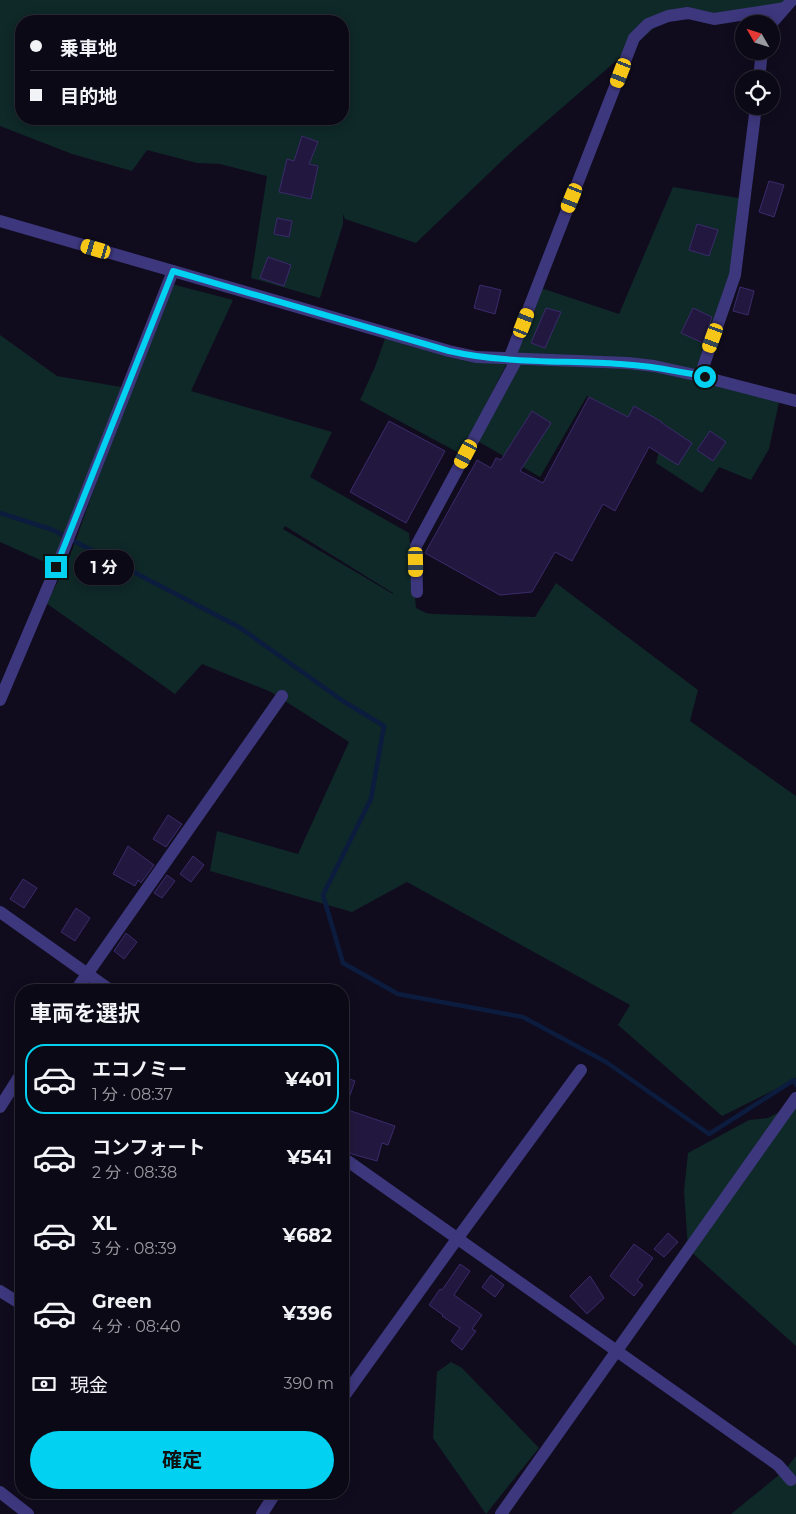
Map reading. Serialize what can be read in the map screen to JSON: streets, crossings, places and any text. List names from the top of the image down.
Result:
{
  "north": "top left",
  "page": {
    "banner": ["乗車地", "目的地"],
    "bubble": "1 分",
    "heading": "車両を選択",
    "list": [
      {
        "name": "エコノミー",
        "note": "1 分 · 08:37",
        "value": "¥401"
      },
      {
        "name": "コンフォート",
        "note": "2 分 · 08:38",
        "value": "¥541"
      },
      {
        "name": "XL",
        "note": "3 分 · 08:39",
        "value": "¥682"
      },
      {
        "name": "Green",
        "note": "4 分 · 08:40",
        "value": "¥396"
      }
    ],
    "pay": ["現金", "390 m"],
    "buttons": "確定"
  }
}
